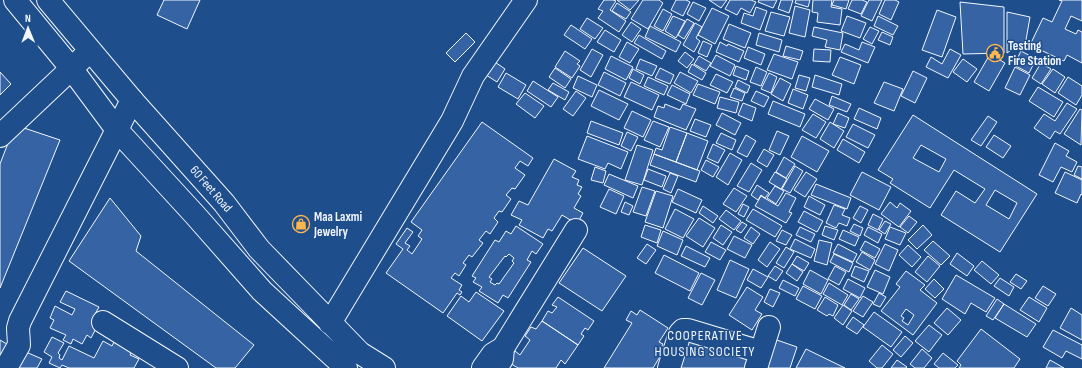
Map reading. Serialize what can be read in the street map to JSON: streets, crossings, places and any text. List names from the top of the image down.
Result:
{
  "streets": {
    "street": ["60 Feet Road"]
  },
  "districts": ["COOPERATIVE HOUSING SOCIETY"],
  "places": {
    "public building": ["Testing Fire Station"],
    "shop": ["Maa Laxmi Jewelry"]
  },
  "north": "top"
}
